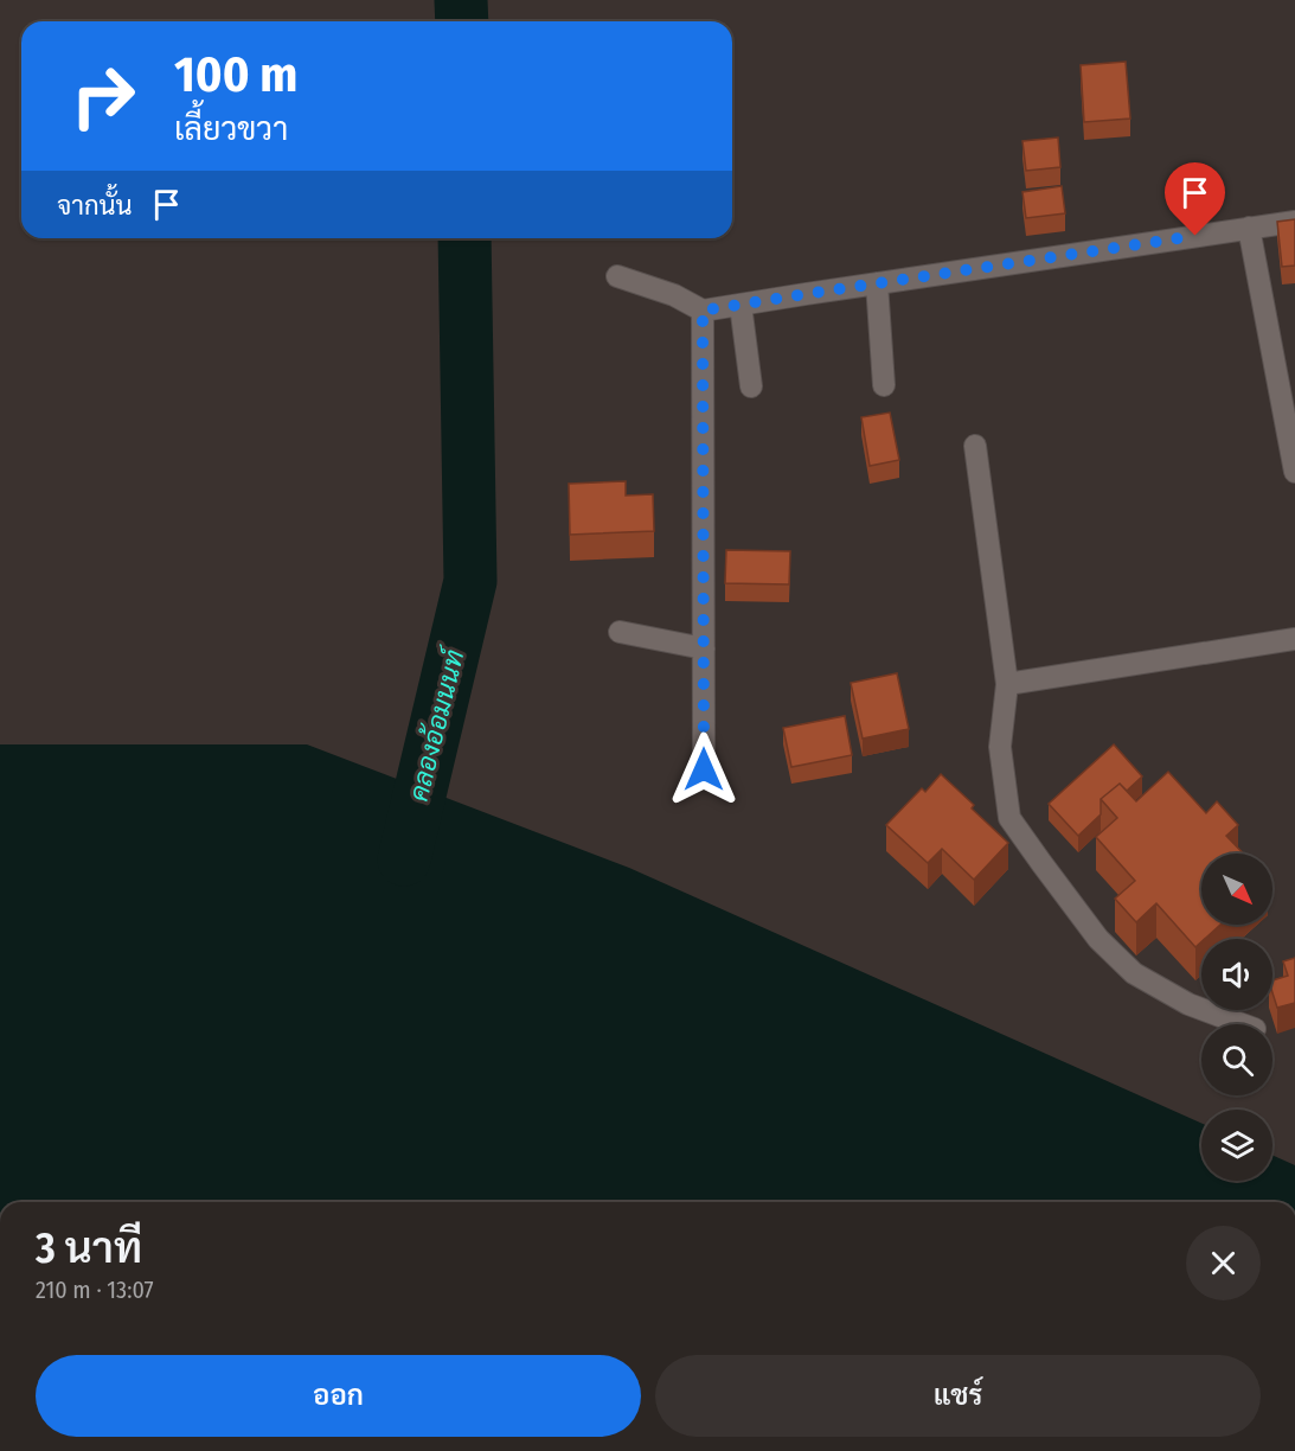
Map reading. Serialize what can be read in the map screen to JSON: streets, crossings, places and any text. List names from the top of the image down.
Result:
{
  "water": ["คลองอ้อมนนท์"],
  "north": "bottom right",
  "page": {
    "turn": ["100 m", "เลี้ยวขวา"],
    "then": "จากนั้น",
    "heading": ["3 นาที", "210 m · 13:07"],
    "buttons": ["ออก", "แชร์"]
  }
}
